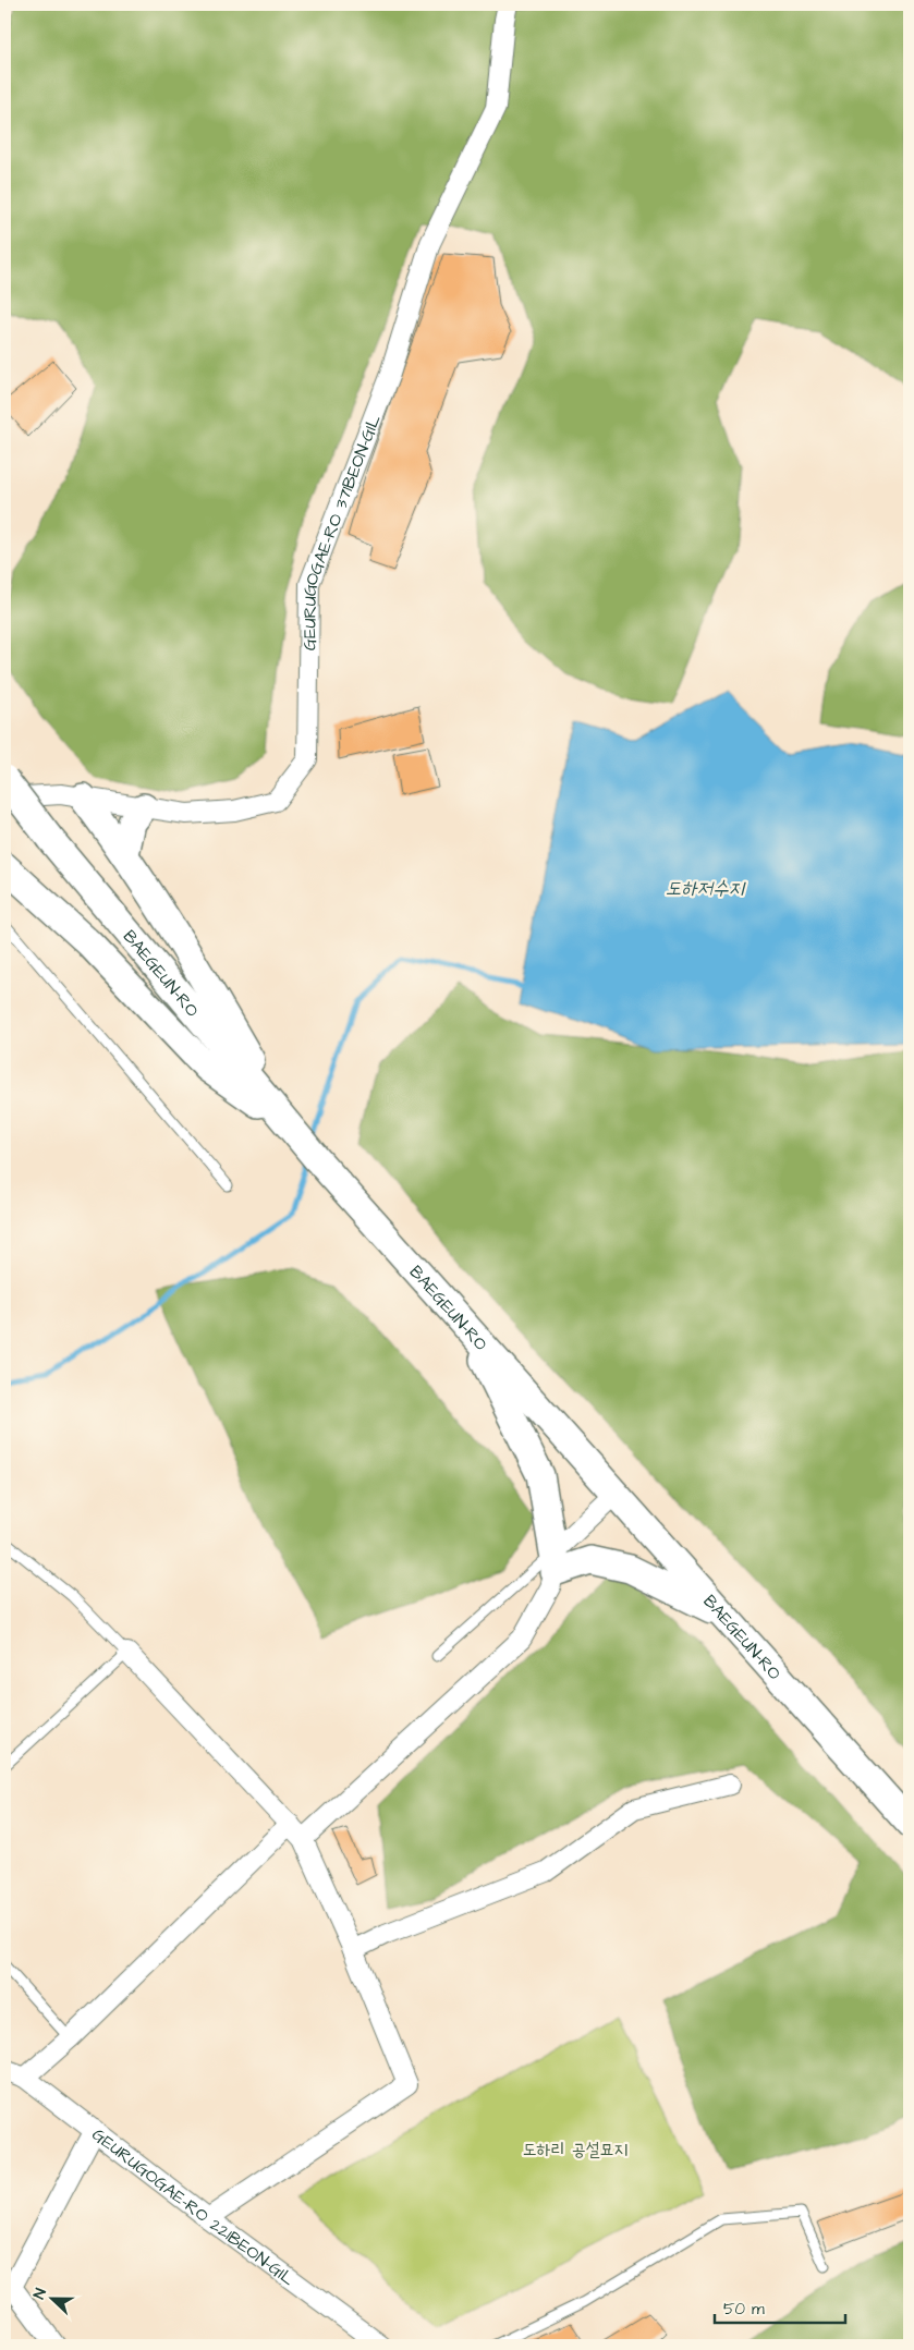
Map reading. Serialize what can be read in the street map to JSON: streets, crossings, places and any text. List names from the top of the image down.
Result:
{
  "streets": {
    "main road": ["BAEGEUN-RO"],
    "street": ["GEURUGOGAE-RO 371BEON-GIL", "GEURUGOGAE-RO 221BEON-GIL"]
  },
  "water": ["도하저수지"],
  "parks": ["도하리 공설묘지"],
  "scale_bar": "50 m",
  "north": "left"
}
